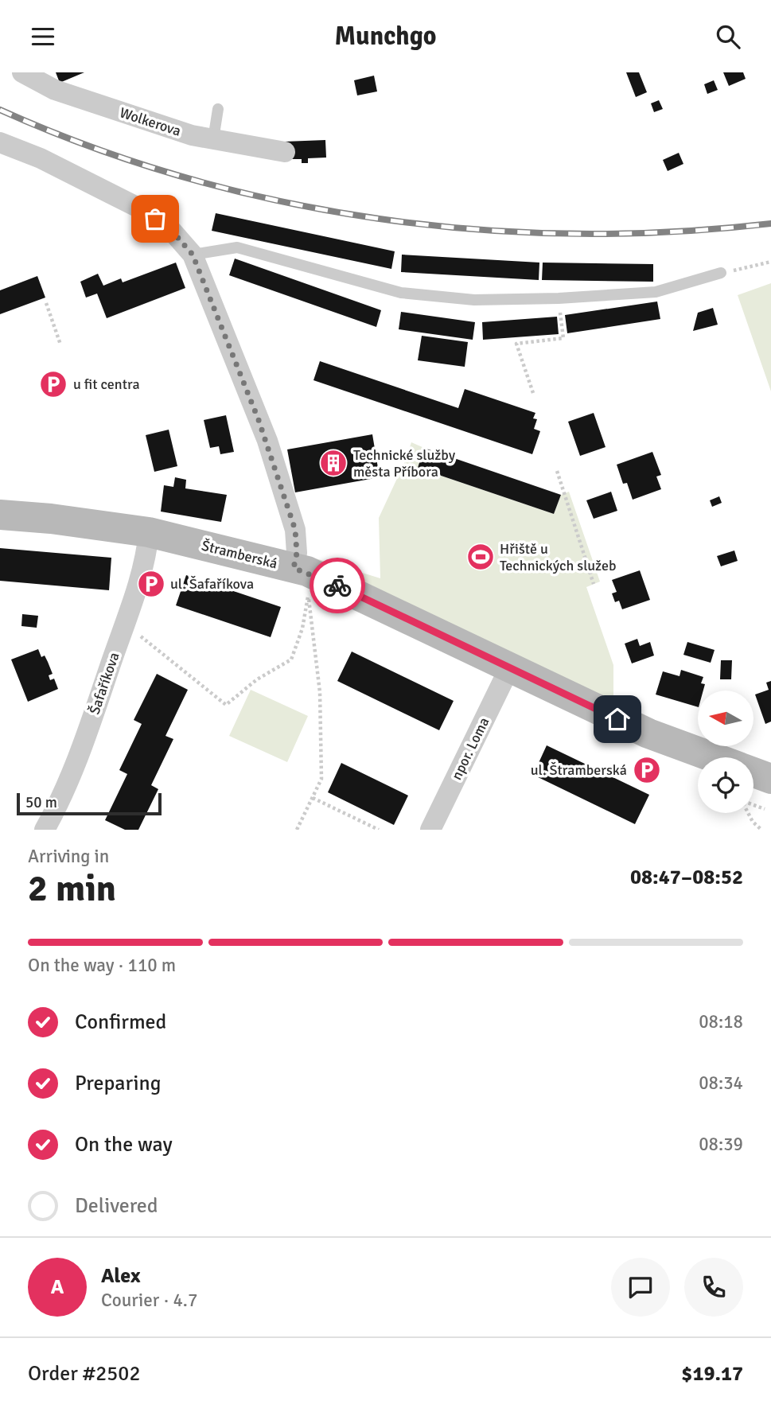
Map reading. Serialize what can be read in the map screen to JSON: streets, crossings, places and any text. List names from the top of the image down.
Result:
{
  "streets": {
    "street": [
      "Wolkerova",
      "Štramberská",
      "Šafaříkova",
      "npor. Loma"
    ]
  },
  "crossings": [
    ["Štramberská", "Šafaříkova"],
    ["Štramberská", "npor. Loma"]
  ],
  "places": {
    "parking": ["u fit centra", "ul. Šafaříkova", "ul. Štramberská"],
    "building": ["Technické služby města Příbora"],
    "sports": ["Hřiště u Technických služeb"]
  },
  "scale_bar": "50 m",
  "north": "left",
  "page": {
    "header": "Munchgo",
    "scale": "50 m",
    "heading": ["2 min", "Arriving in", "08:47–08:52"],
    "panel": [
      "Alex",
      "Courier · 4.7",
      "Order #2502",
      "$19.17"
    ],
    "bar": "On the way · 110 m",
    "list": [
      ["Confirmed", "08:18"],
      ["Preparing", "08:34"],
      ["On the way", "08:39"],
      "Delivered"
    ],
    "round": "A"
  }
}
